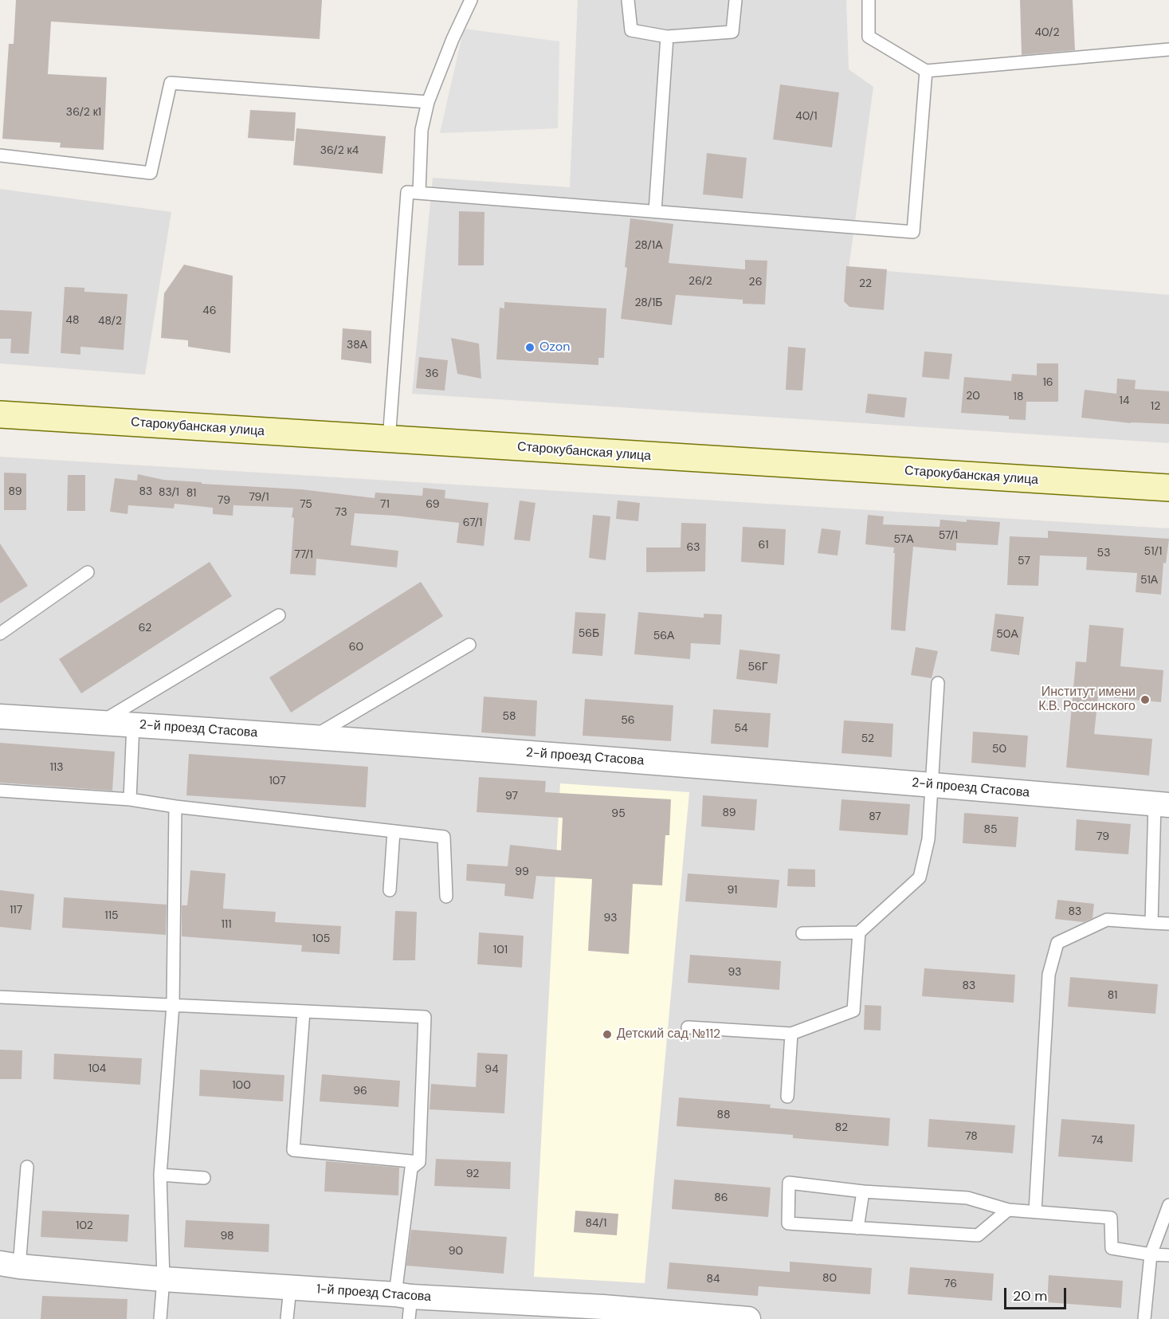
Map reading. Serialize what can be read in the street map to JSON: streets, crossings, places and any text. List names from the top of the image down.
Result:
{
  "streets": {
    "street": ["Старокубанская улица", "2-й проезд Стасова", "1-й проезд Стасова"]
  },
  "places": ["Ozon", "Институт имени К.В. Россинского", "Детский сад №112"],
  "house_numbers": [
    "40/2",
    "36/2 к1",
    "40/1",
    "36/2 к4",
    "28/1А",
    "26/2",
    "26",
    "22",
    "28/1Б",
    "46",
    "48",
    "48/2",
    "38А",
    "36",
    "16",
    "20",
    "18",
    "14",
    "12",
    "89",
    "83",
    "83/1",
    "81",
    "79/1",
    "79",
    "75",
    "71",
    "69",
    "73",
    "67/1",
    "57/1",
    "57А",
    "61",
    "63",
    "51/1",
    "53",
    "77/1",
    "57",
    "51А",
    "62",
    "56Б",
    "50А",
    "56А",
    "60",
    "56Г",
    "58",
    "56",
    "54",
    "52",
    "50",
    "113",
    "107",
    "97",
    "89",
    "95",
    "87",
    "85",
    "79",
    "99",
    "91",
    "117",
    "83",
    "115",
    "93",
    "111",
    "105",
    "101",
    "93",
    "83",
    "81",
    "104",
    "94",
    "100",
    "96",
    "88",
    "82",
    "78",
    "74",
    "92",
    "86",
    "84/1",
    "102",
    "98",
    "90",
    "80",
    "84",
    "76"
  ],
  "scale_bar": "20 m"
}
